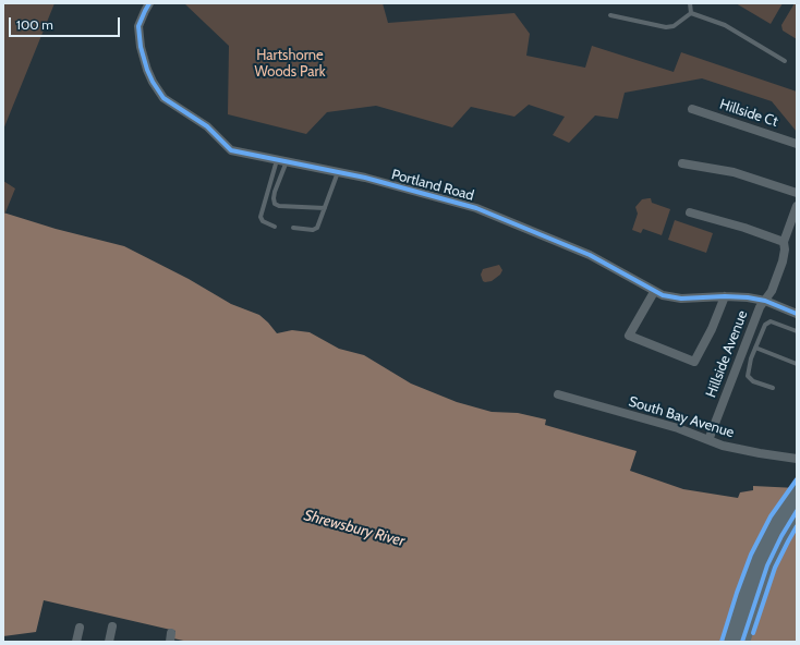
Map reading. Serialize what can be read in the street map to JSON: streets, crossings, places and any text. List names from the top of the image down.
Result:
{
  "streets": {
    "street": [
      "Hillside Ct",
      "Portland Road",
      "Hillside Avenue",
      "South Bay Avenue"
    ]
  },
  "crossings": [
    ["Portland Road", "Hillside Avenue"],
    ["Hillside Avenue", "South Bay Avenue"]
  ],
  "water": ["Shrewsbury River"],
  "parks": ["Hartshorne Woods Park"],
  "scale_bar": "100 m"
}
